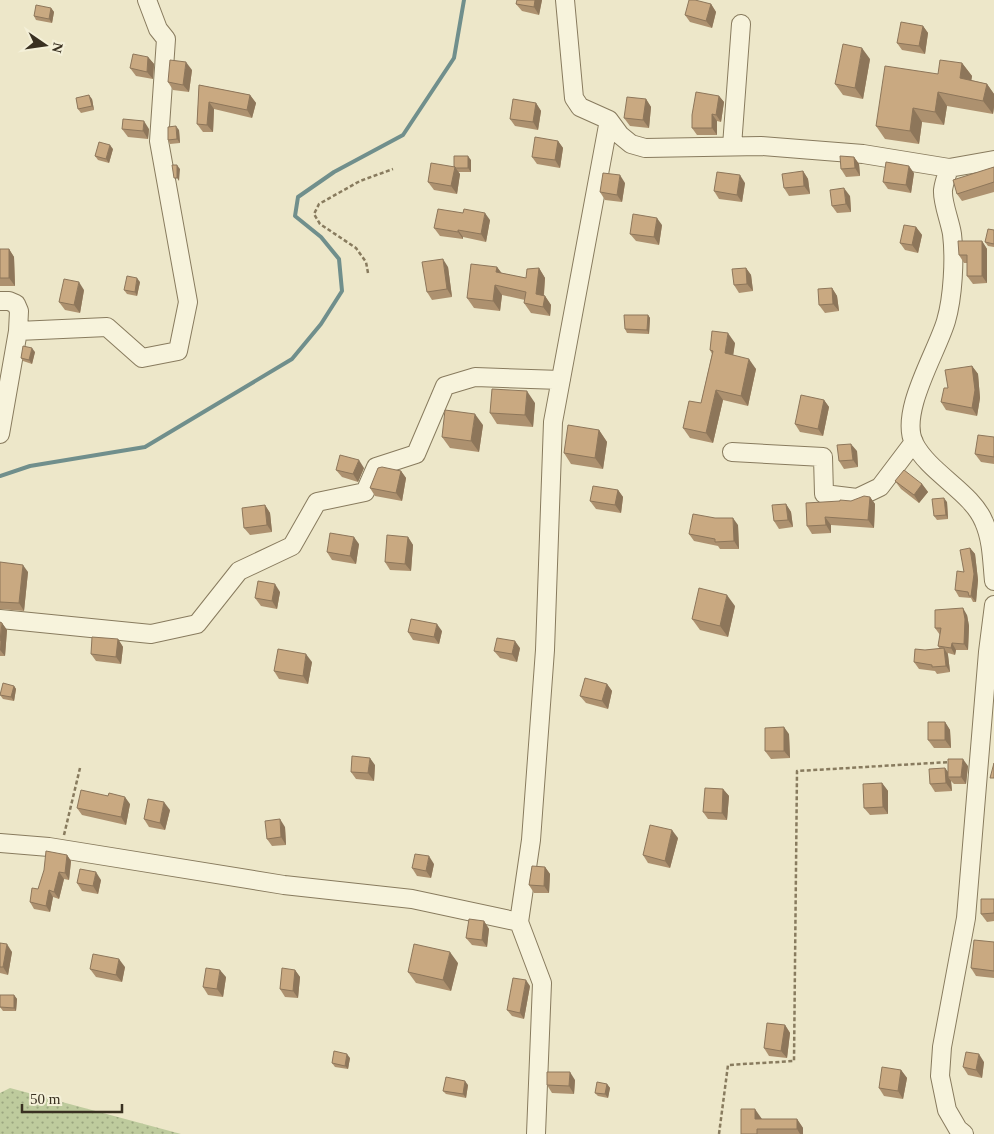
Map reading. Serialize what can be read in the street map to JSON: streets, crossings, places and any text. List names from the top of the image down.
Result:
{
  "scale_bar": "50 m",
  "north": "right"
}
